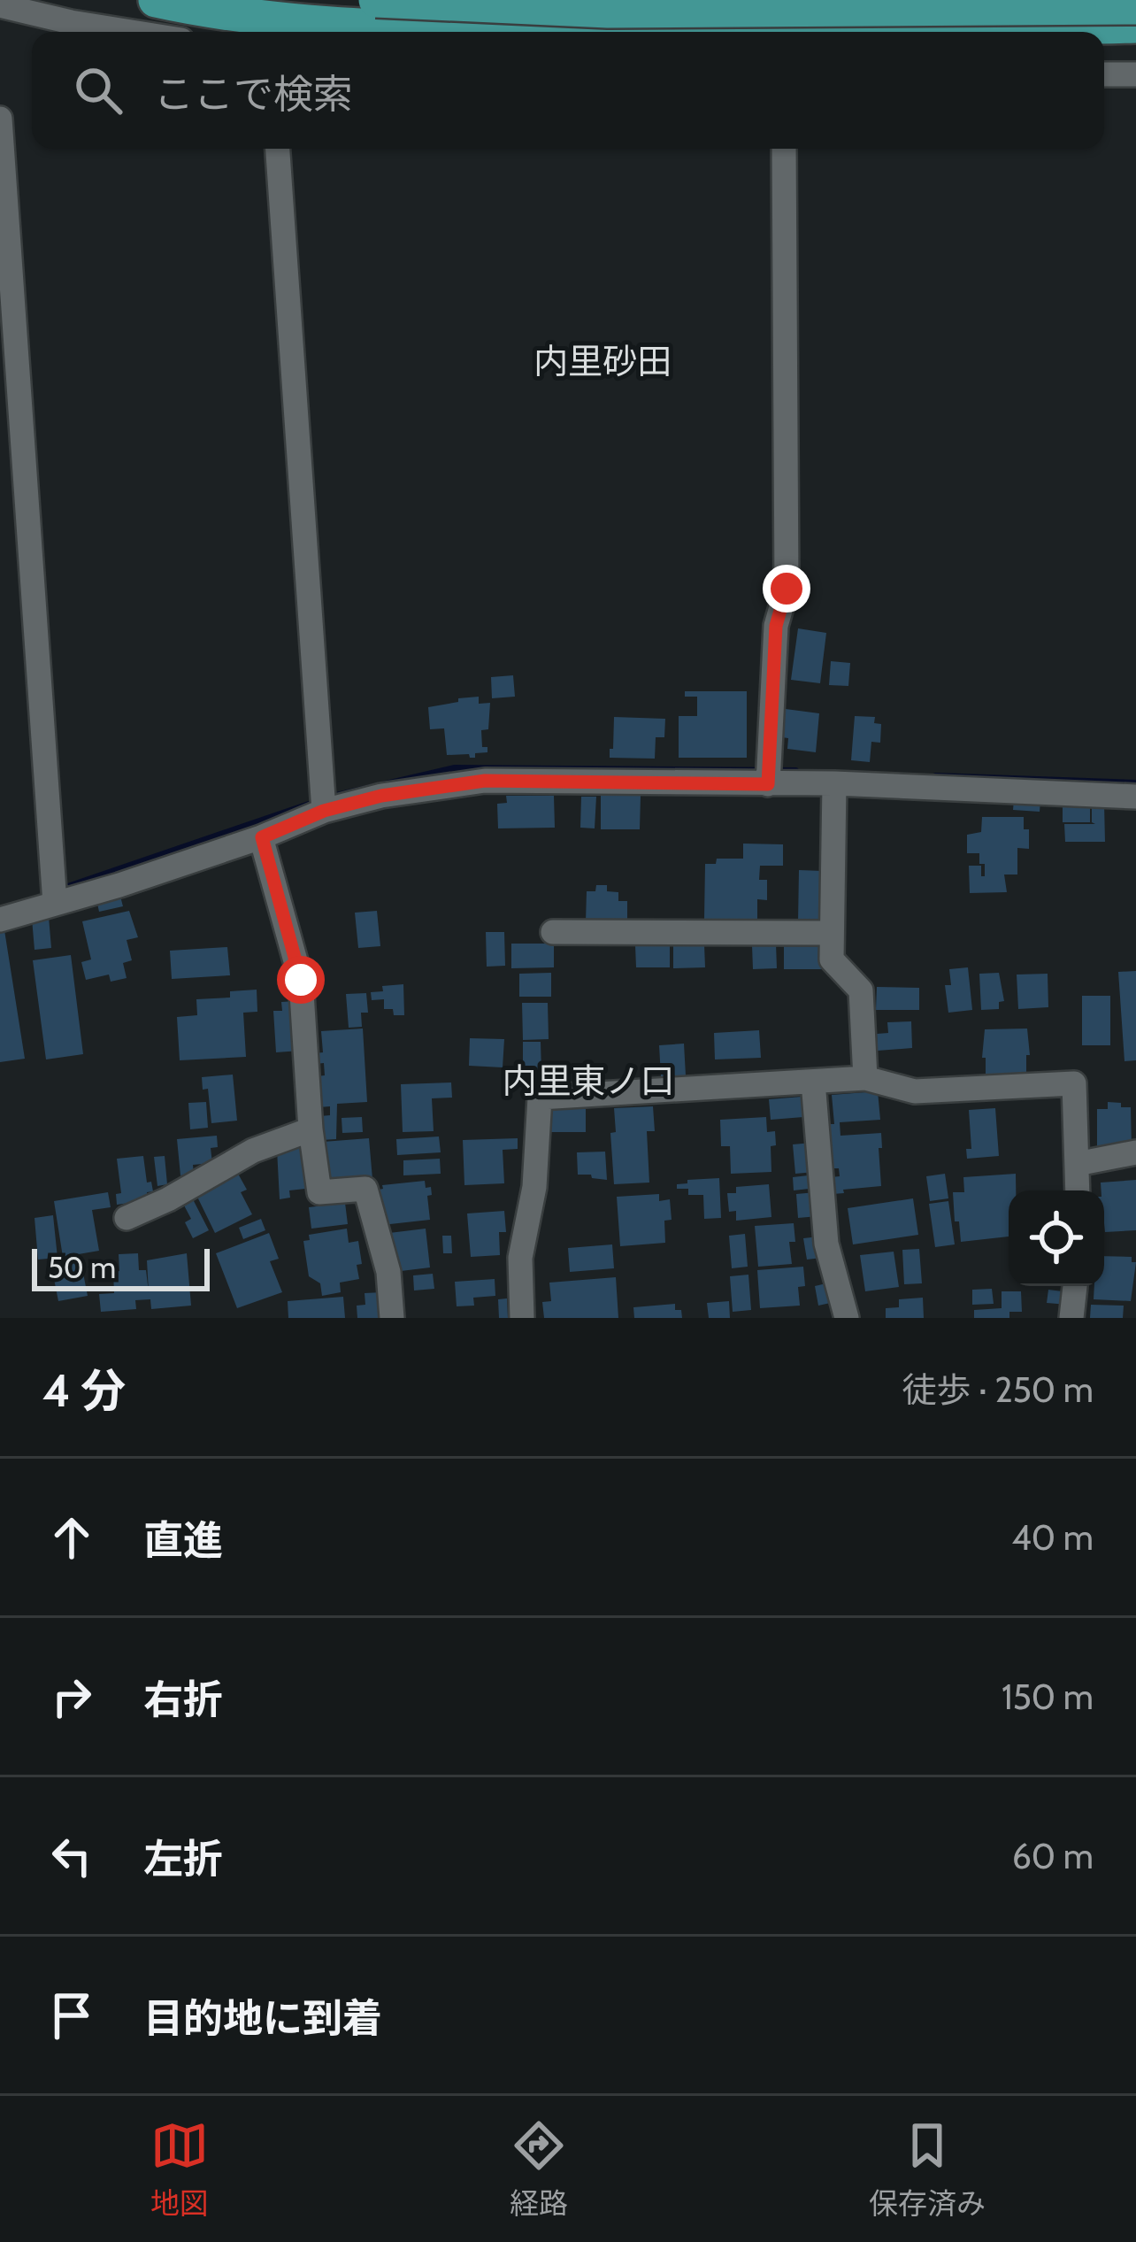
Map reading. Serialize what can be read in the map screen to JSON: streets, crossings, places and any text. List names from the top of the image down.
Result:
{
  "districts": ["内里砂田", "内里東ノ口"],
  "scale_bar": "50 m",
  "page": {
    "search": "ここで検索",
    "scale": "50 m",
    "heading": ["4 分", "徒歩 · 250 m"],
    "list": [
      ["直進", "40 m"],
      ["右折", "150 m"],
      ["左折", "60 m"],
      "目的地に到着"
    ],
    "nav": ["地図", "経路", "保存済み"]
  }
}
